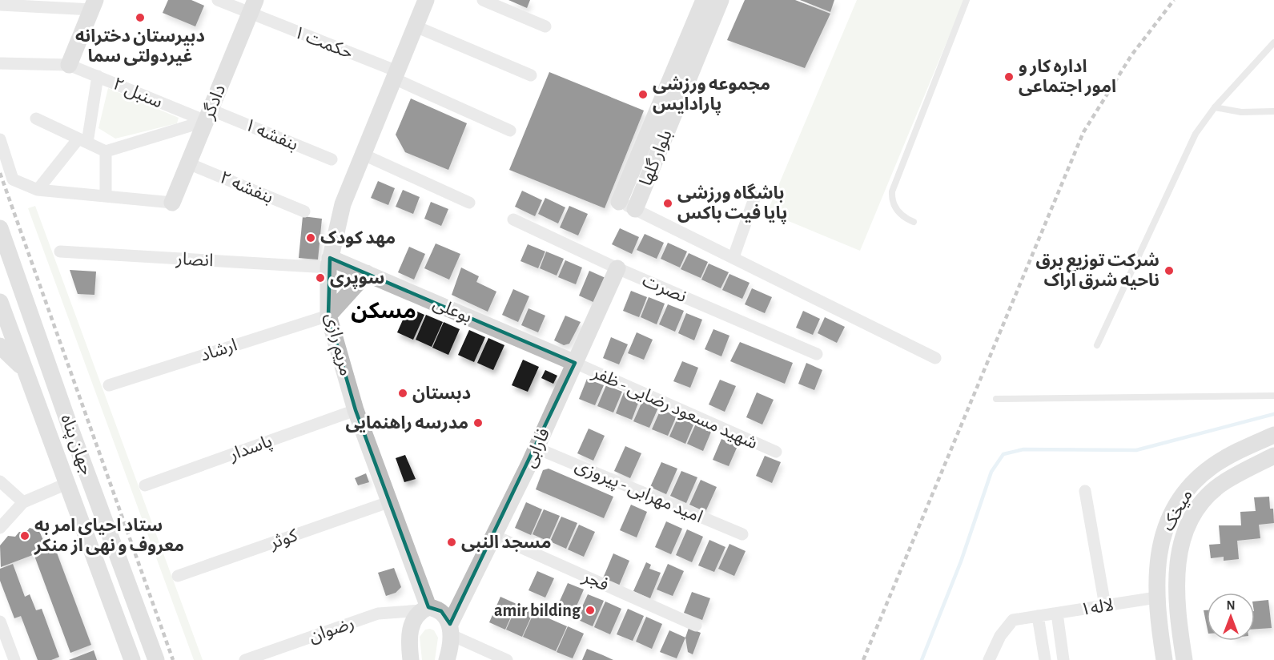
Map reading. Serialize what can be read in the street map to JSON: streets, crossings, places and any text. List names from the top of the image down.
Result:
{
  "streets": {
    "street": [
      "حکمت ۱",
      "سنبل ۲",
      "دادگر",
      "بنفشه ۱",
      "بلوار گلها",
      "بنفشه ۲",
      "انصار",
      "نصرت",
      "بوعلی",
      "مریم رازی",
      "ارشاد",
      "شهید مسعود رضایی - ظفر",
      "جهان پناه",
      "پاسدار",
      "فارابی",
      "امید مهرابی - پیروزی",
      "میخک",
      "کوثر",
      "فجر",
      "لاله۱",
      "رضوان"
    ]
  },
  "crossings": [
    ["حکمت ۱", "دادگر"],
    ["حکمت ۱", "مریم رازی"],
    ["سنبل ۲", "دادگر"],
    ["سنبل ۲", "بنفشه ۱"],
    ["دادگر", "بنفشه ۱"],
    ["دادگر", "بنفشه ۲"],
    ["انصار", "بوعلی"],
    ["انصار", "مریم رازی"],
    ["نصرت", "فارابی"],
    ["بوعلی", "مریم رازی"],
    ["بوعلی", "شهید مسعود رضایی - ظفر"],
    ["بوعلی", "فارابی"],
    ["مریم رازی", "ارشاد"],
    ["مریم رازی", "پاسدار"],
    ["مریم رازی", "کوثر"],
    ["مریم رازی", "رضوان"],
    ["شهید مسعود رضایی - ظفر", "فارابی"],
    ["فارابی", "امید مهرابی - پیروزی"],
    ["فارابی", "فجر"],
    ["میخک", "لاله۱"]
  ],
  "districts": ["مسکن"],
  "places": [
    "دبیرستان دخترانه غیردولتی سما",
    "اداره کار و امور اجتماعی",
    "مجموعه ورزشی پارادایس",
    "باشگاه ورزشی پایا فیت باکس",
    "مهد کودک",
    "شرکت توزیع برق ناحیه شرق اراک",
    "سوپری",
    "دبستان",
    "مدرسه راهنمایی",
    "ستاد احیای امر به معروف و نهی از منکر",
    "مسجد النبی",
    "amir bilding"
  ],
  "north": "top"
}
